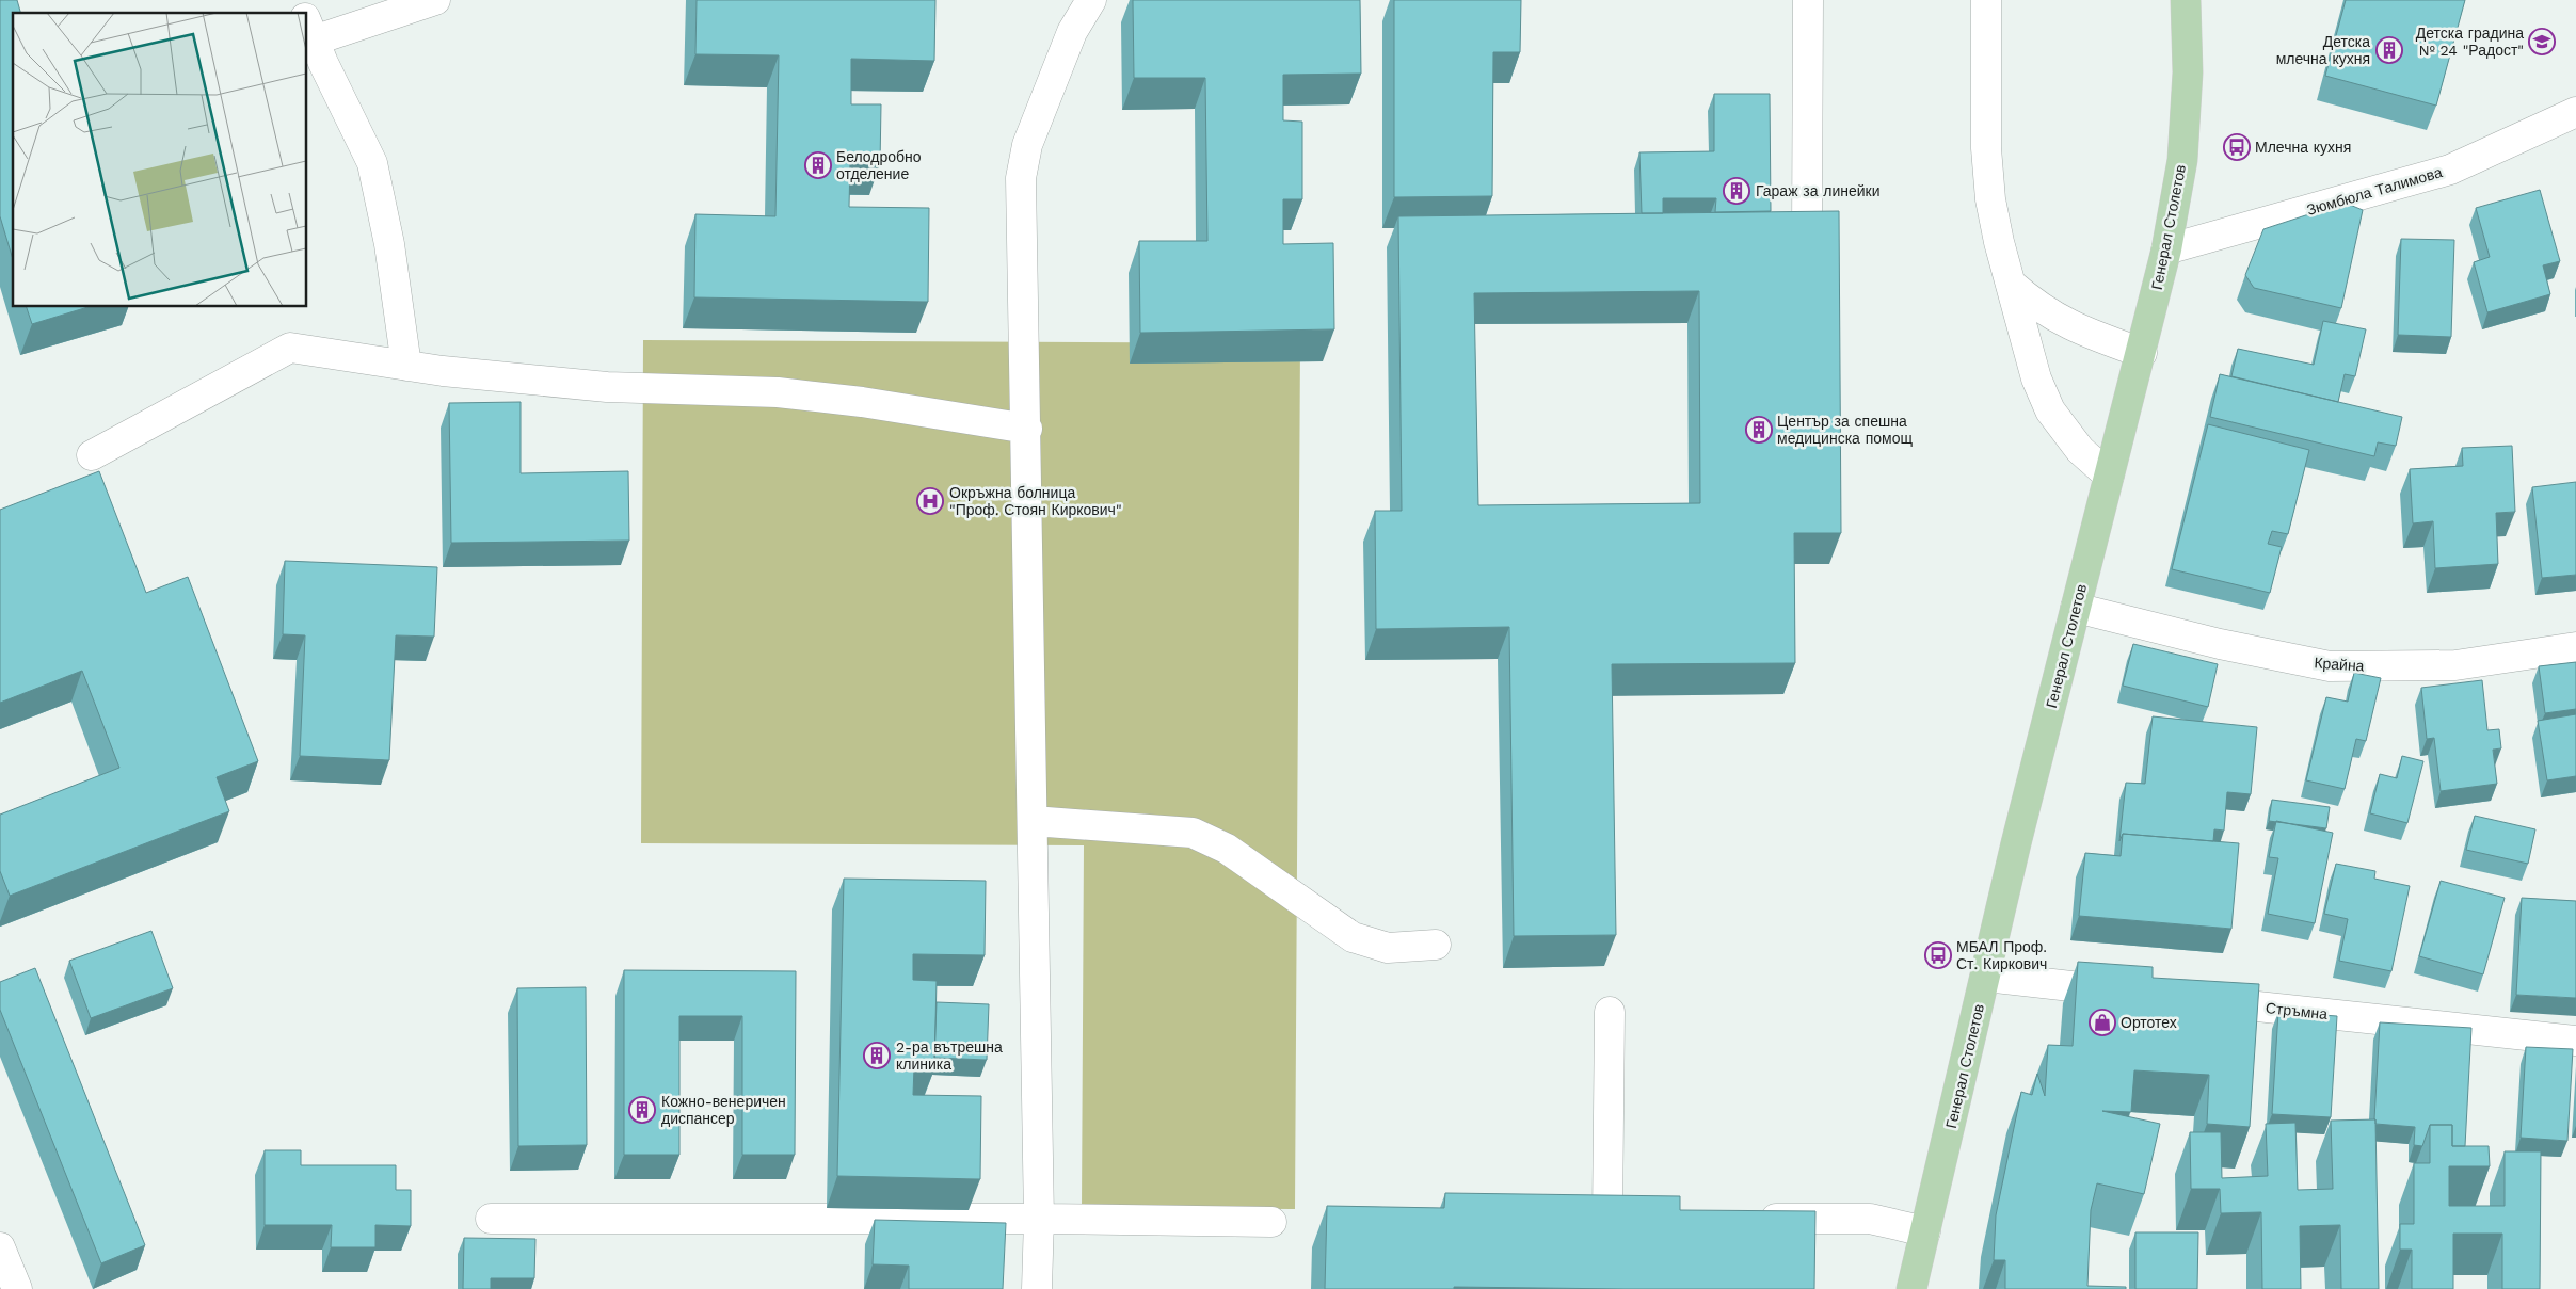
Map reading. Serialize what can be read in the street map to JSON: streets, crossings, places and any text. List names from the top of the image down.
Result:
{
  "streets": {
    "main road": ["Генерал Столетов"],
    "street": ["Зюмбюла Талимова", "Крайна", "Стръмна"]
  },
  "crossings": [
    ["Зюмбюла Талимова", "Генерал Столетов"],
    ["Генерал Столетов", "Крайна"]
  ],
  "places": {
    "school or university": ["Детска градина № 24 \"Радост\""],
    "building": [
      "Детска млечна кухня",
      "Белодробно отделение",
      "Гараж за линейки",
      "Център за спешна медицинска помощ",
      "2-ра вътрешна клиника",
      "Кожно-венеричен диспансер"
    ],
    "bus stop": ["Млечна кухня", "МБАЛ Проф. Ст. Киркович"],
    "hospital": ["Окръжна болница \"Проф. Стоян Киркович\""],
    "shop": ["Ортотех"]
  }
}
